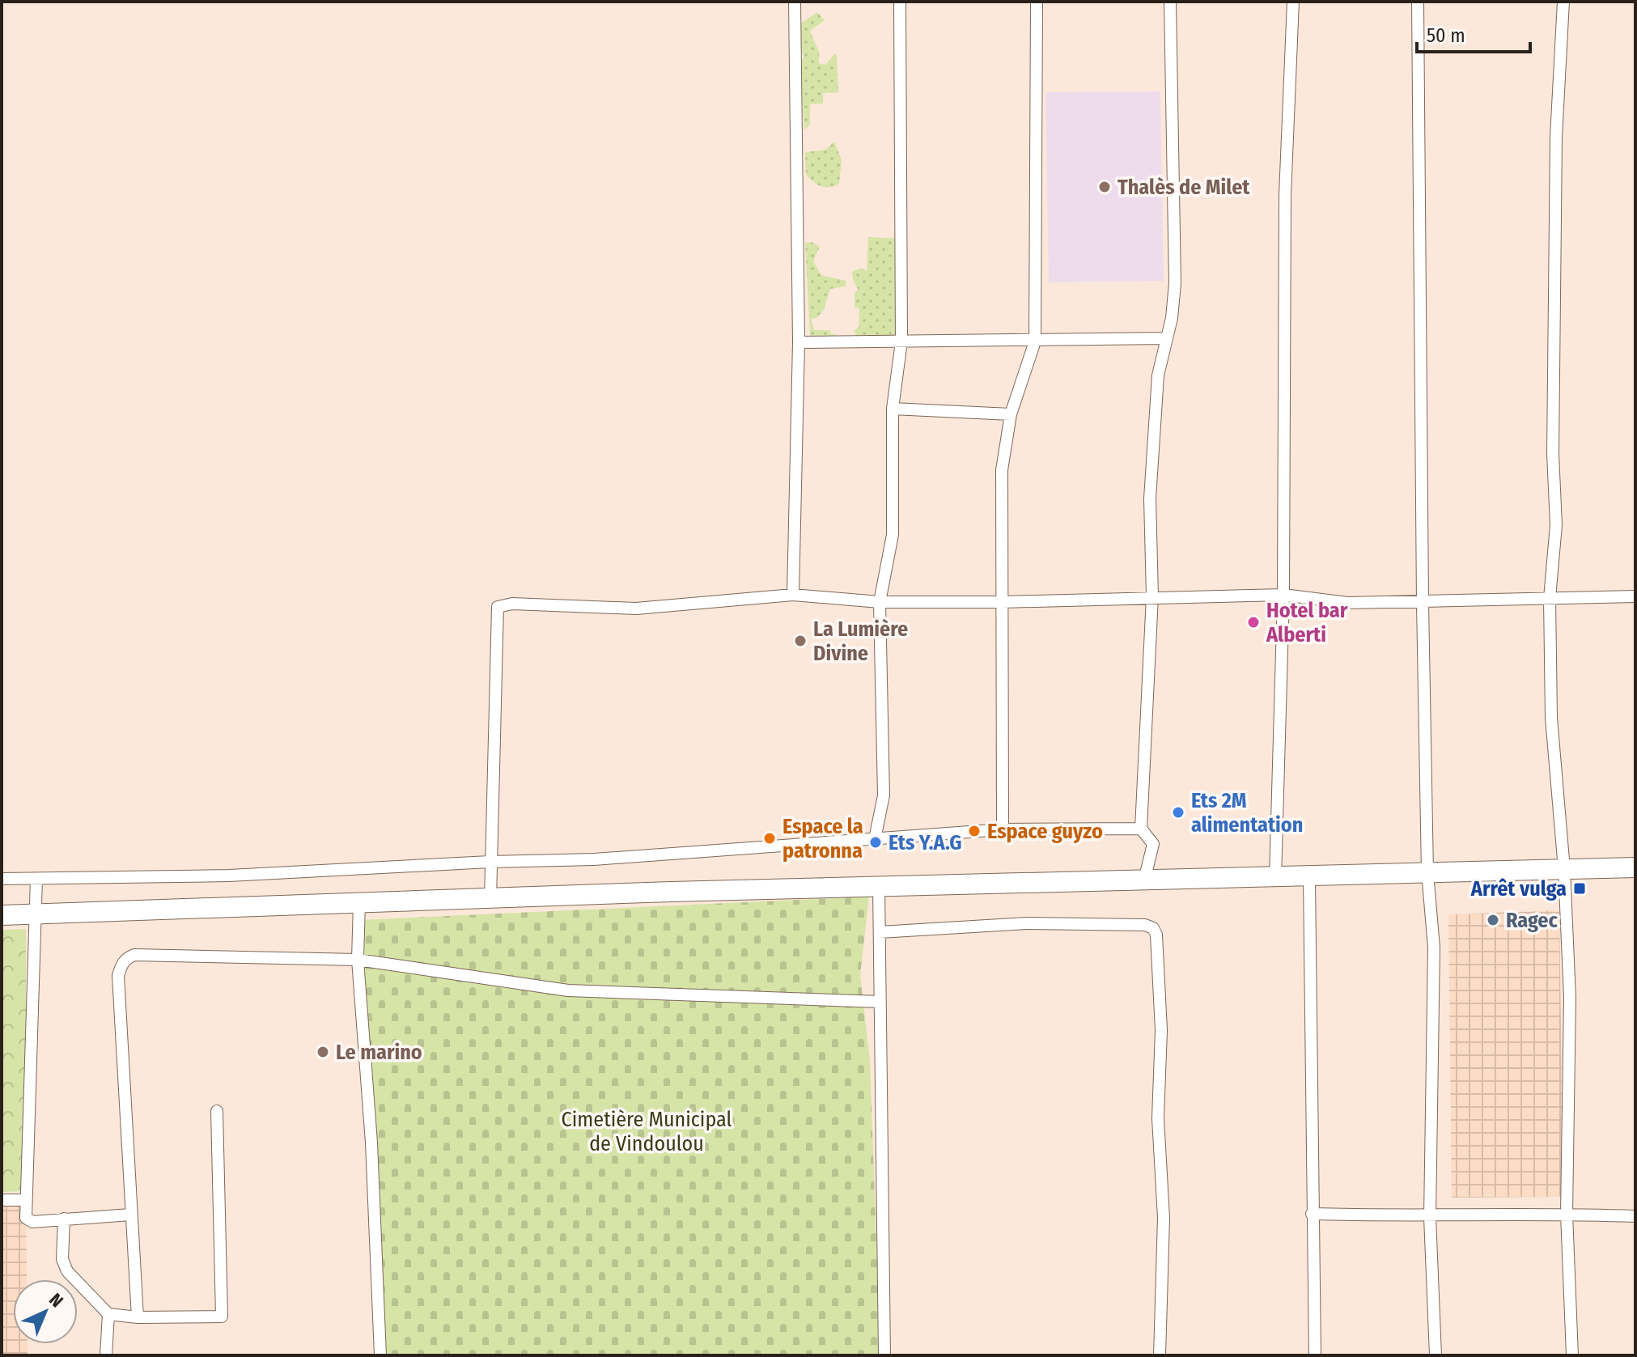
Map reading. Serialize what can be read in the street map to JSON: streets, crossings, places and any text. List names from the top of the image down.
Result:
{
  "parks": ["Cimetière Municipal de Vindoulou"],
  "places": {
    "other": [
      "Thalès de Milet",
      "Hotel bar Alberti",
      "La Lumière Divine",
      "Ets 2M alimentation",
      "Espace guyzo",
      "Espace la patronna",
      "Ets Y.A.G",
      "Ragec",
      "Le marino"
    ],
    "transit": ["Arrêt vulga"]
  },
  "scale_bar": "50 m",
  "north": "top right"
}
